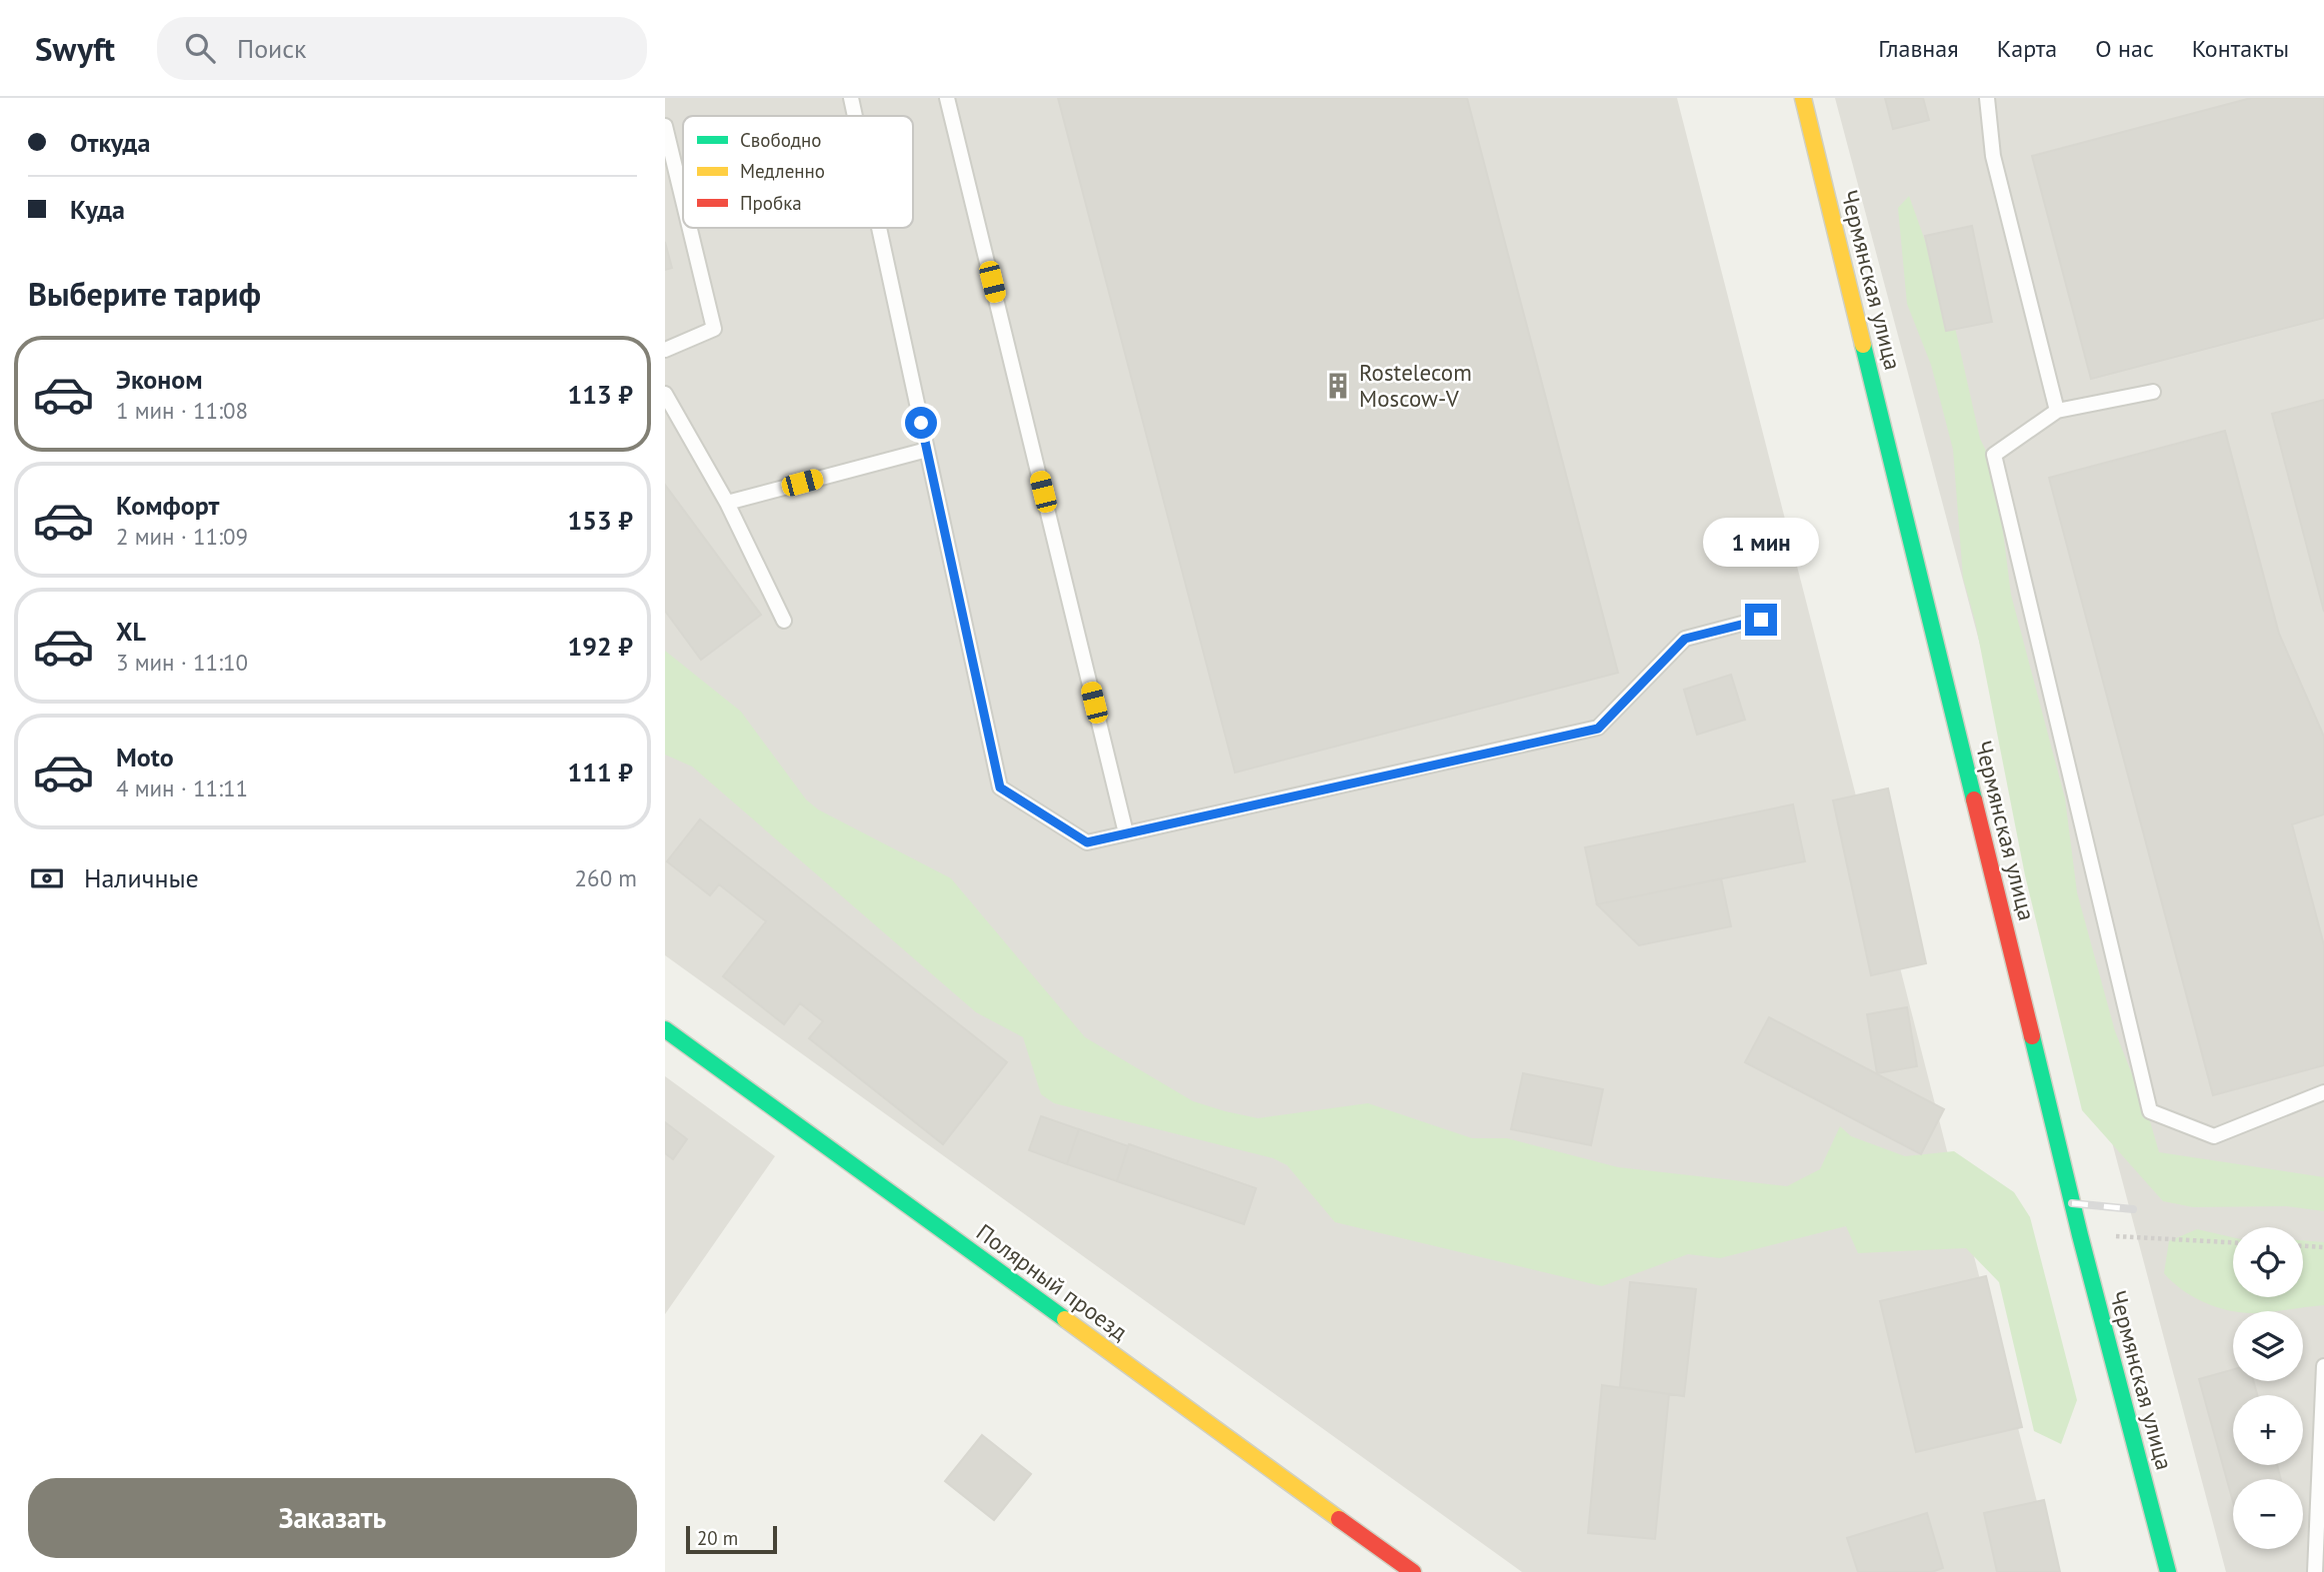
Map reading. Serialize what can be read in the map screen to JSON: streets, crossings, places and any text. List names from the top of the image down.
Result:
{
  "streets": {
    "street": ["Чермянская улица", "Полярный проезд"]
  },
  "places": {
    "building": ["Rostelecom Moscow-V"]
  },
  "legend": ["Свободно", "Медленно", "Пробка"],
  "scale_bar": "20 m",
  "page": {
    "header": "Swyft",
    "search": "Поиск",
    "nav": [
      "Главная",
      "Карта",
      "О нас",
      "Контакты"
    ],
    "banner": ["Откуда", "Куда"],
    "heading": "Выберите тариф",
    "list": [
      {
        "name": "Эконом",
        "note": "1 мин · 11:08",
        "value": "113 ₽"
      },
      {
        "name": "Комфорт",
        "note": "2 мин · 11:09",
        "value": "153 ₽"
      },
      {
        "name": "XL",
        "note": "3 мин · 11:10",
        "value": "192 ₽"
      },
      {
        "name": "Moto",
        "note": "4 мин · 11:11",
        "value": "111 ₽"
      }
    ],
    "bubble": "1 мин",
    "pay": ["Наличные", "260 m"],
    "map_buttons": ["+", "−"],
    "buttons": "Заказать",
    "scale": "20 m"
  }
}
